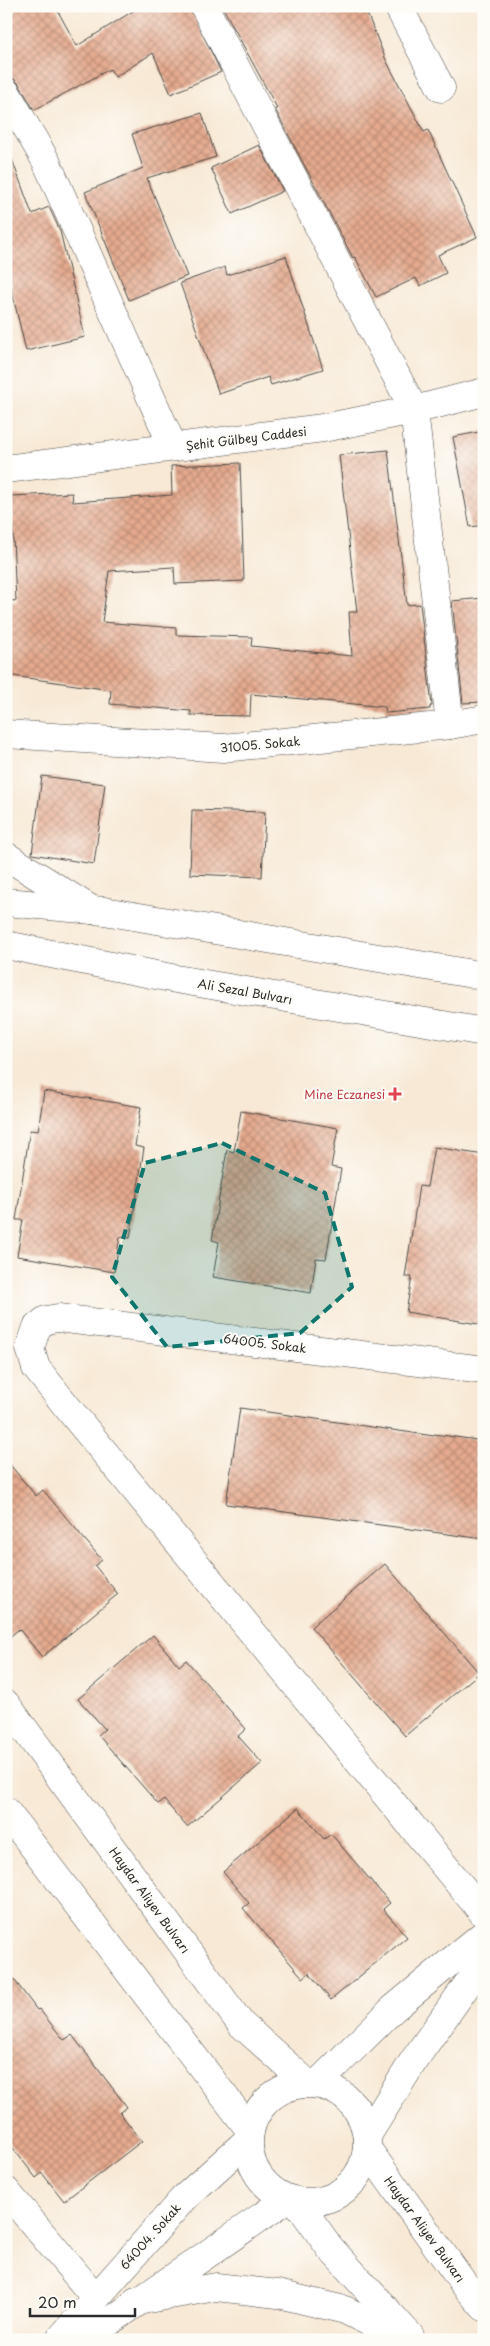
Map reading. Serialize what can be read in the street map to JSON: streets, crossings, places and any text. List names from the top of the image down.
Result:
{
  "streets": {
    "street": [
      "Şehit Gülbey Caddesi",
      "31005. Sokak",
      "Ali Sezal Bulvarı",
      "64005. Sokak",
      "Haydar Aliyev Bulvarı",
      "64004. Sokak"
    ]
  },
  "crossings": [
    ["Haydar Aliyev Bulvarı", "64004. Sokak"]
  ],
  "places": {
    "health": ["Mine Eczanesi"]
  },
  "scale_bar": "20 m"
}
